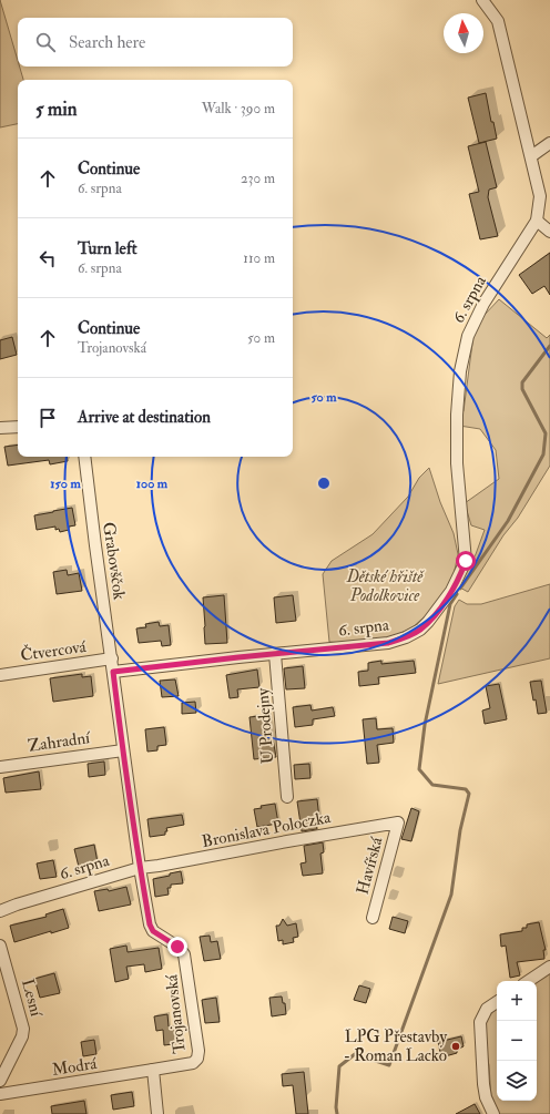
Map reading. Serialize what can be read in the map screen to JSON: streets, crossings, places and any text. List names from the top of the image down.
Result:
{
  "streets": {
    "street": [
      "6. srpna",
      "Grabovščok",
      "Čtvercová",
      "U Prodejny",
      "Zahradní",
      "Bronislava Poloczka",
      "Havířská",
      "Lesní",
      "Trojanovská",
      "Modrá"
    ]
  },
  "crossings": [
    ["6. srpna", "Grabovščok"],
    ["6. srpna", "U Prodejny"],
    ["6. srpna", "Bronislava Poloczka"],
    ["6. srpna", "Trojanovská"],
    ["Grabovščok", "Čtvercová"],
    ["Bronislava Poloczka", "Havířská"],
    ["Bronislava Poloczka", "Trojanovská"],
    ["Trojanovská", "Modrá"]
  ],
  "parks": ["Dětské hřiště Podolkovice"],
  "places": ["LPG Přestavby - Roman Lacko"],
  "north": "top",
  "page": {
    "search": "Search here",
    "heading": ["5 min", "Walk · 390 m"],
    "list": [
      ["Continue", "6. srpna", "230 m"],
      ["Turn left", "6. srpna", "110 m"],
      ["Continue", "Trojanovská", "50 m"],
      "Arrive at destination"
    ],
    "map_buttons": ["+", "−"]
  },
  "rings": ["50 m", "100 m", "150 m"]
}
